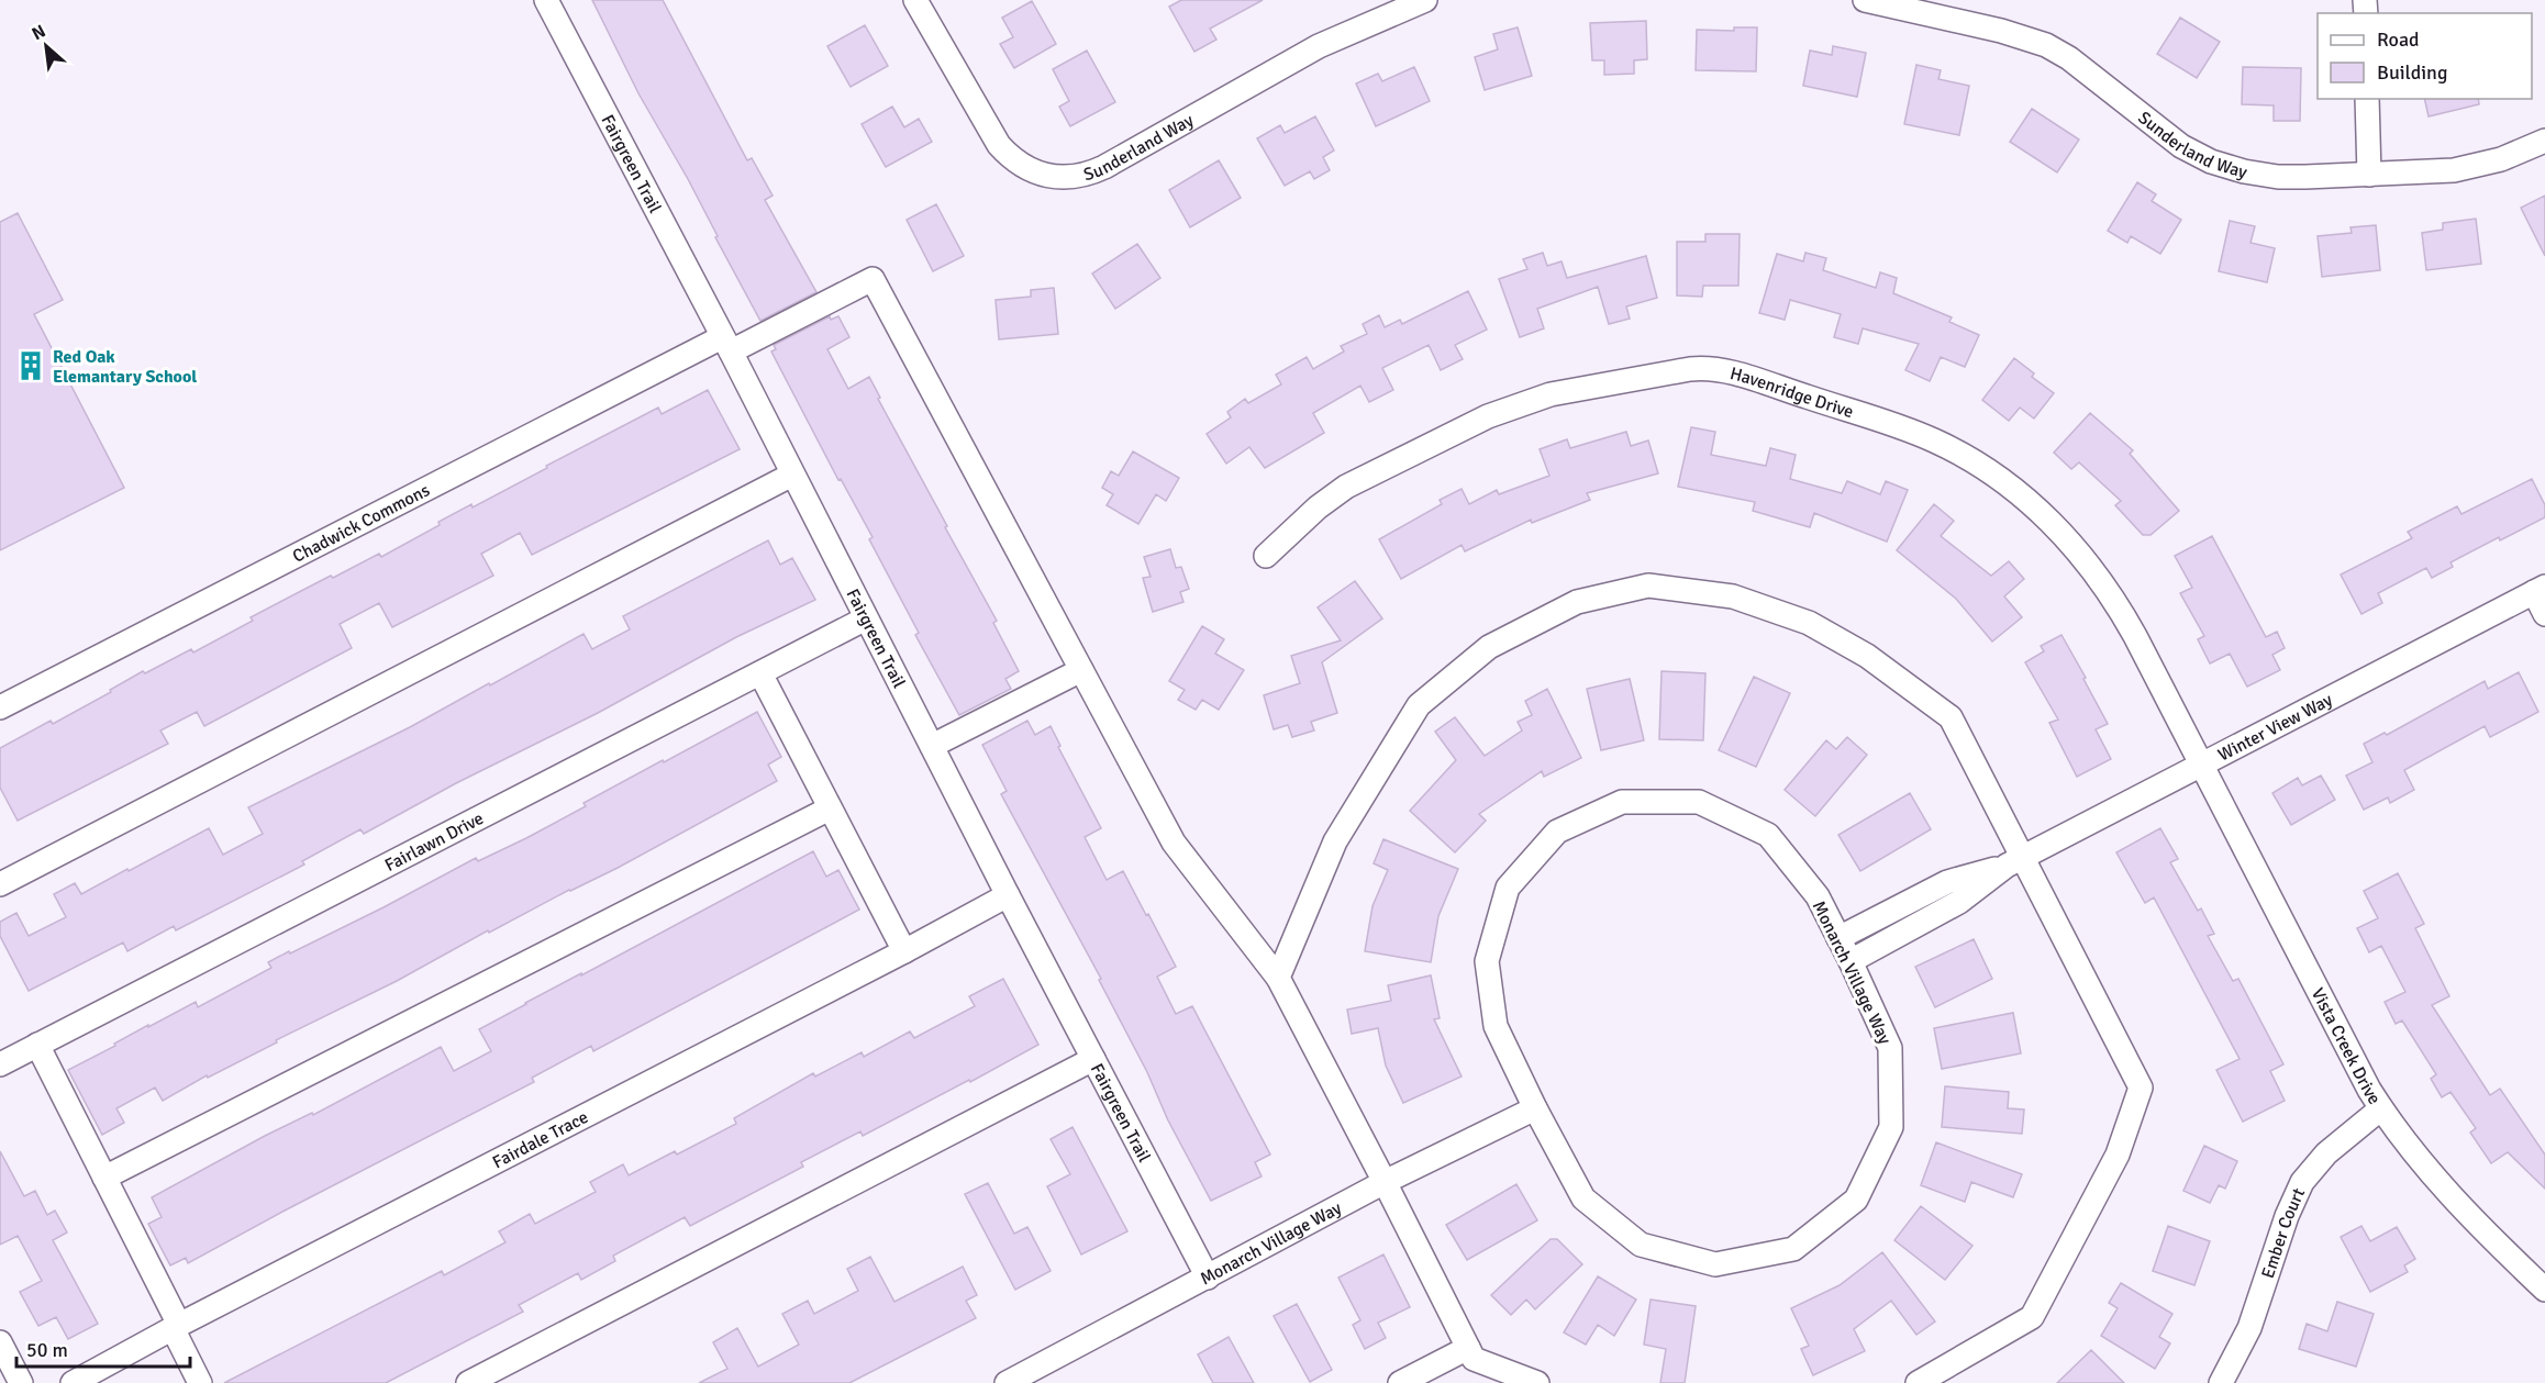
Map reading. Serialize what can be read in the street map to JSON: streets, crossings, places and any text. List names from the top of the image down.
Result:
{
  "streets": {
    "street": [
      "Sunderland Way",
      "Fairgreen Trail",
      "Havenridge Drive",
      "Chadwick Commons",
      "Winter View Way",
      "Fairlawn Drive",
      "Monarch Village Way",
      "Vista Creek Drive",
      "Fairdale Trace",
      "Ember Court"
    ]
  },
  "crossings": [
    ["Fairgreen Trail", "Chadwick Commons"],
    ["Fairgreen Trail", "Fairlawn Drive"],
    ["Fairgreen Trail", "Monarch Village Way"],
    ["Fairgreen Trail", "Fairdale Trace"],
    ["Havenridge Drive", "Winter View Way"],
    ["Havenridge Drive", "Vista Creek Drive"],
    ["Winter View Way", "Monarch Village Way"],
    ["Winter View Way", "Vista Creek Drive"],
    ["Vista Creek Drive", "Ember Court"]
  ],
  "places": {
    "building": ["Red Oak Elemantary School"]
  },
  "legend": ["Road", "Building"],
  "scale_bar": "50 m",
  "north": "top left"
}
